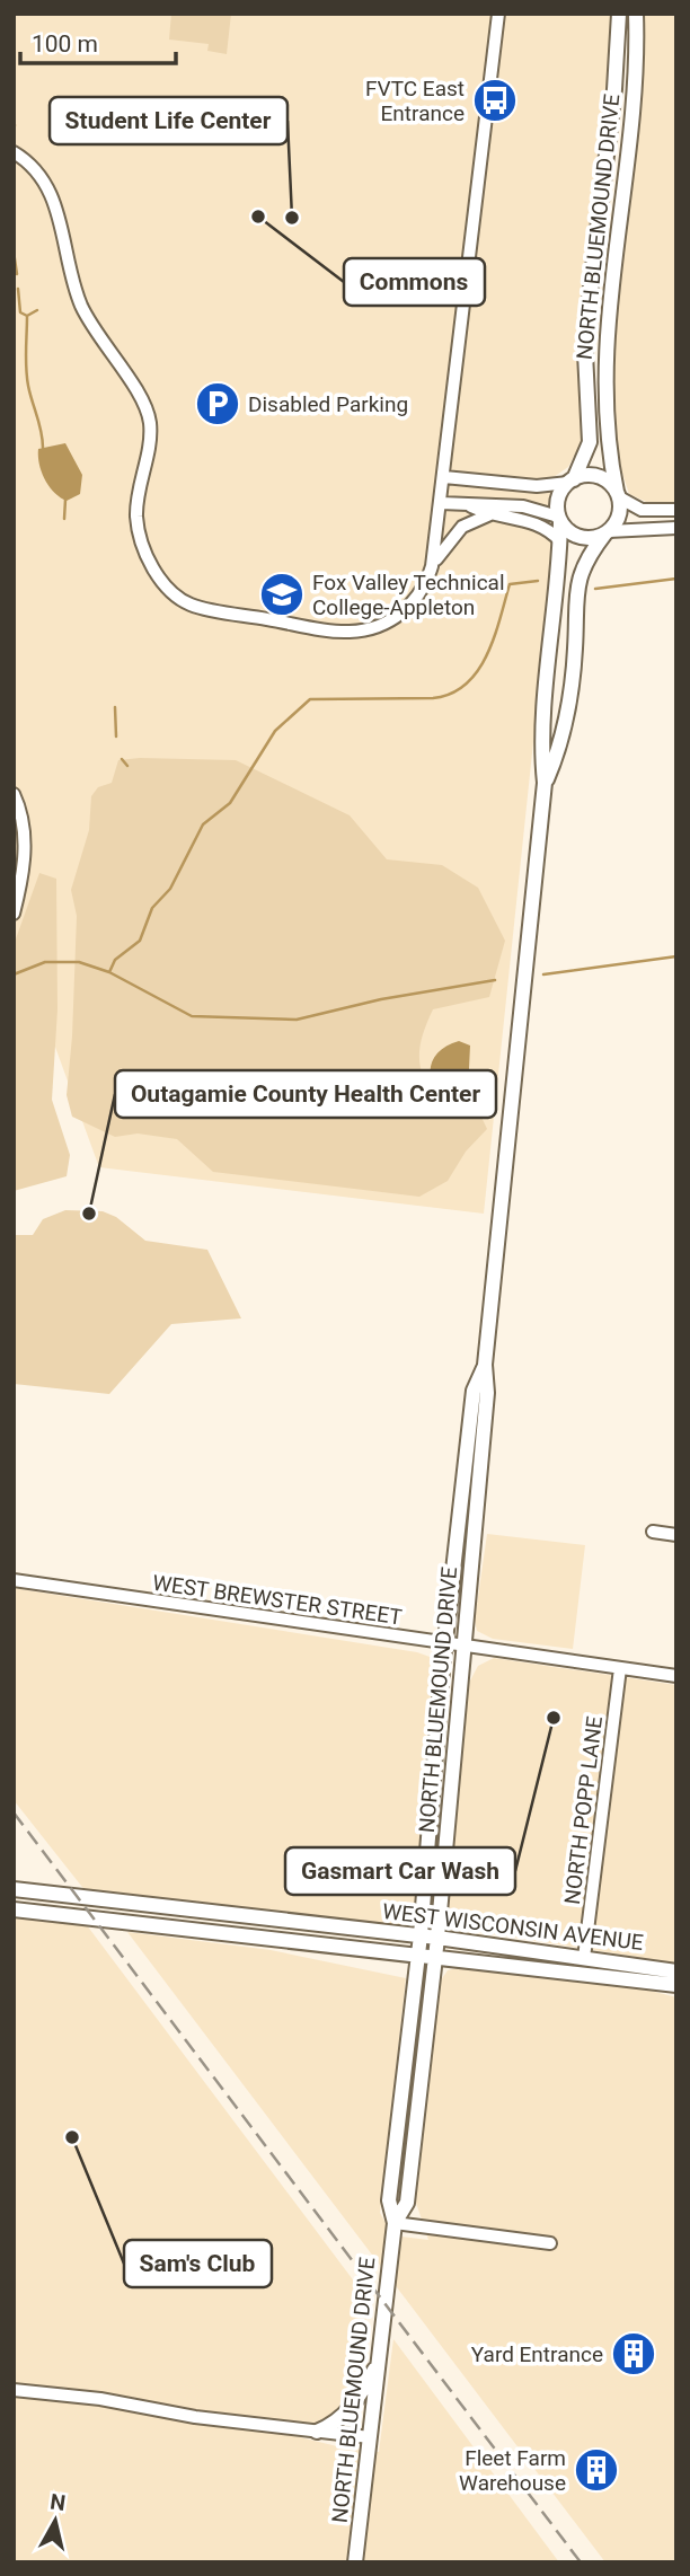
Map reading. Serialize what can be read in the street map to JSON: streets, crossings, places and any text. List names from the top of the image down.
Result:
{
  "streets": {
    "main road": ["NORTH BLUEMOUND DRIVE", "WEST WISCONSIN AVENUE"],
    "street": ["WEST BREWSTER STREET", "NORTH POPP LANE"]
  },
  "crossings": [
    ["NORTH BLUEMOUND DRIVE", "WEST BREWSTER STREET"],
    ["NORTH BLUEMOUND DRIVE", "WEST WISCONSIN AVENUE"],
    ["WEST BREWSTER STREET", "NORTH POPP LANE"],
    ["NORTH POPP LANE", "WEST WISCONSIN AVENUE"]
  ],
  "places": {
    "bus stop": ["FVTC East Entrance"],
    "other": [
      "Commons",
      "Student Life Center",
      "Outagamie County Health Center",
      "Gasmart Car Wash",
      "Sam's Club"
    ],
    "parking": ["Disabled Parking"],
    "school or university": ["Fox Valley Technical College-Appleton"],
    "building": ["Yard Entrance", "Fleet Farm Warehouse"]
  },
  "scale_bar": "100 m",
  "north": "top"
}
